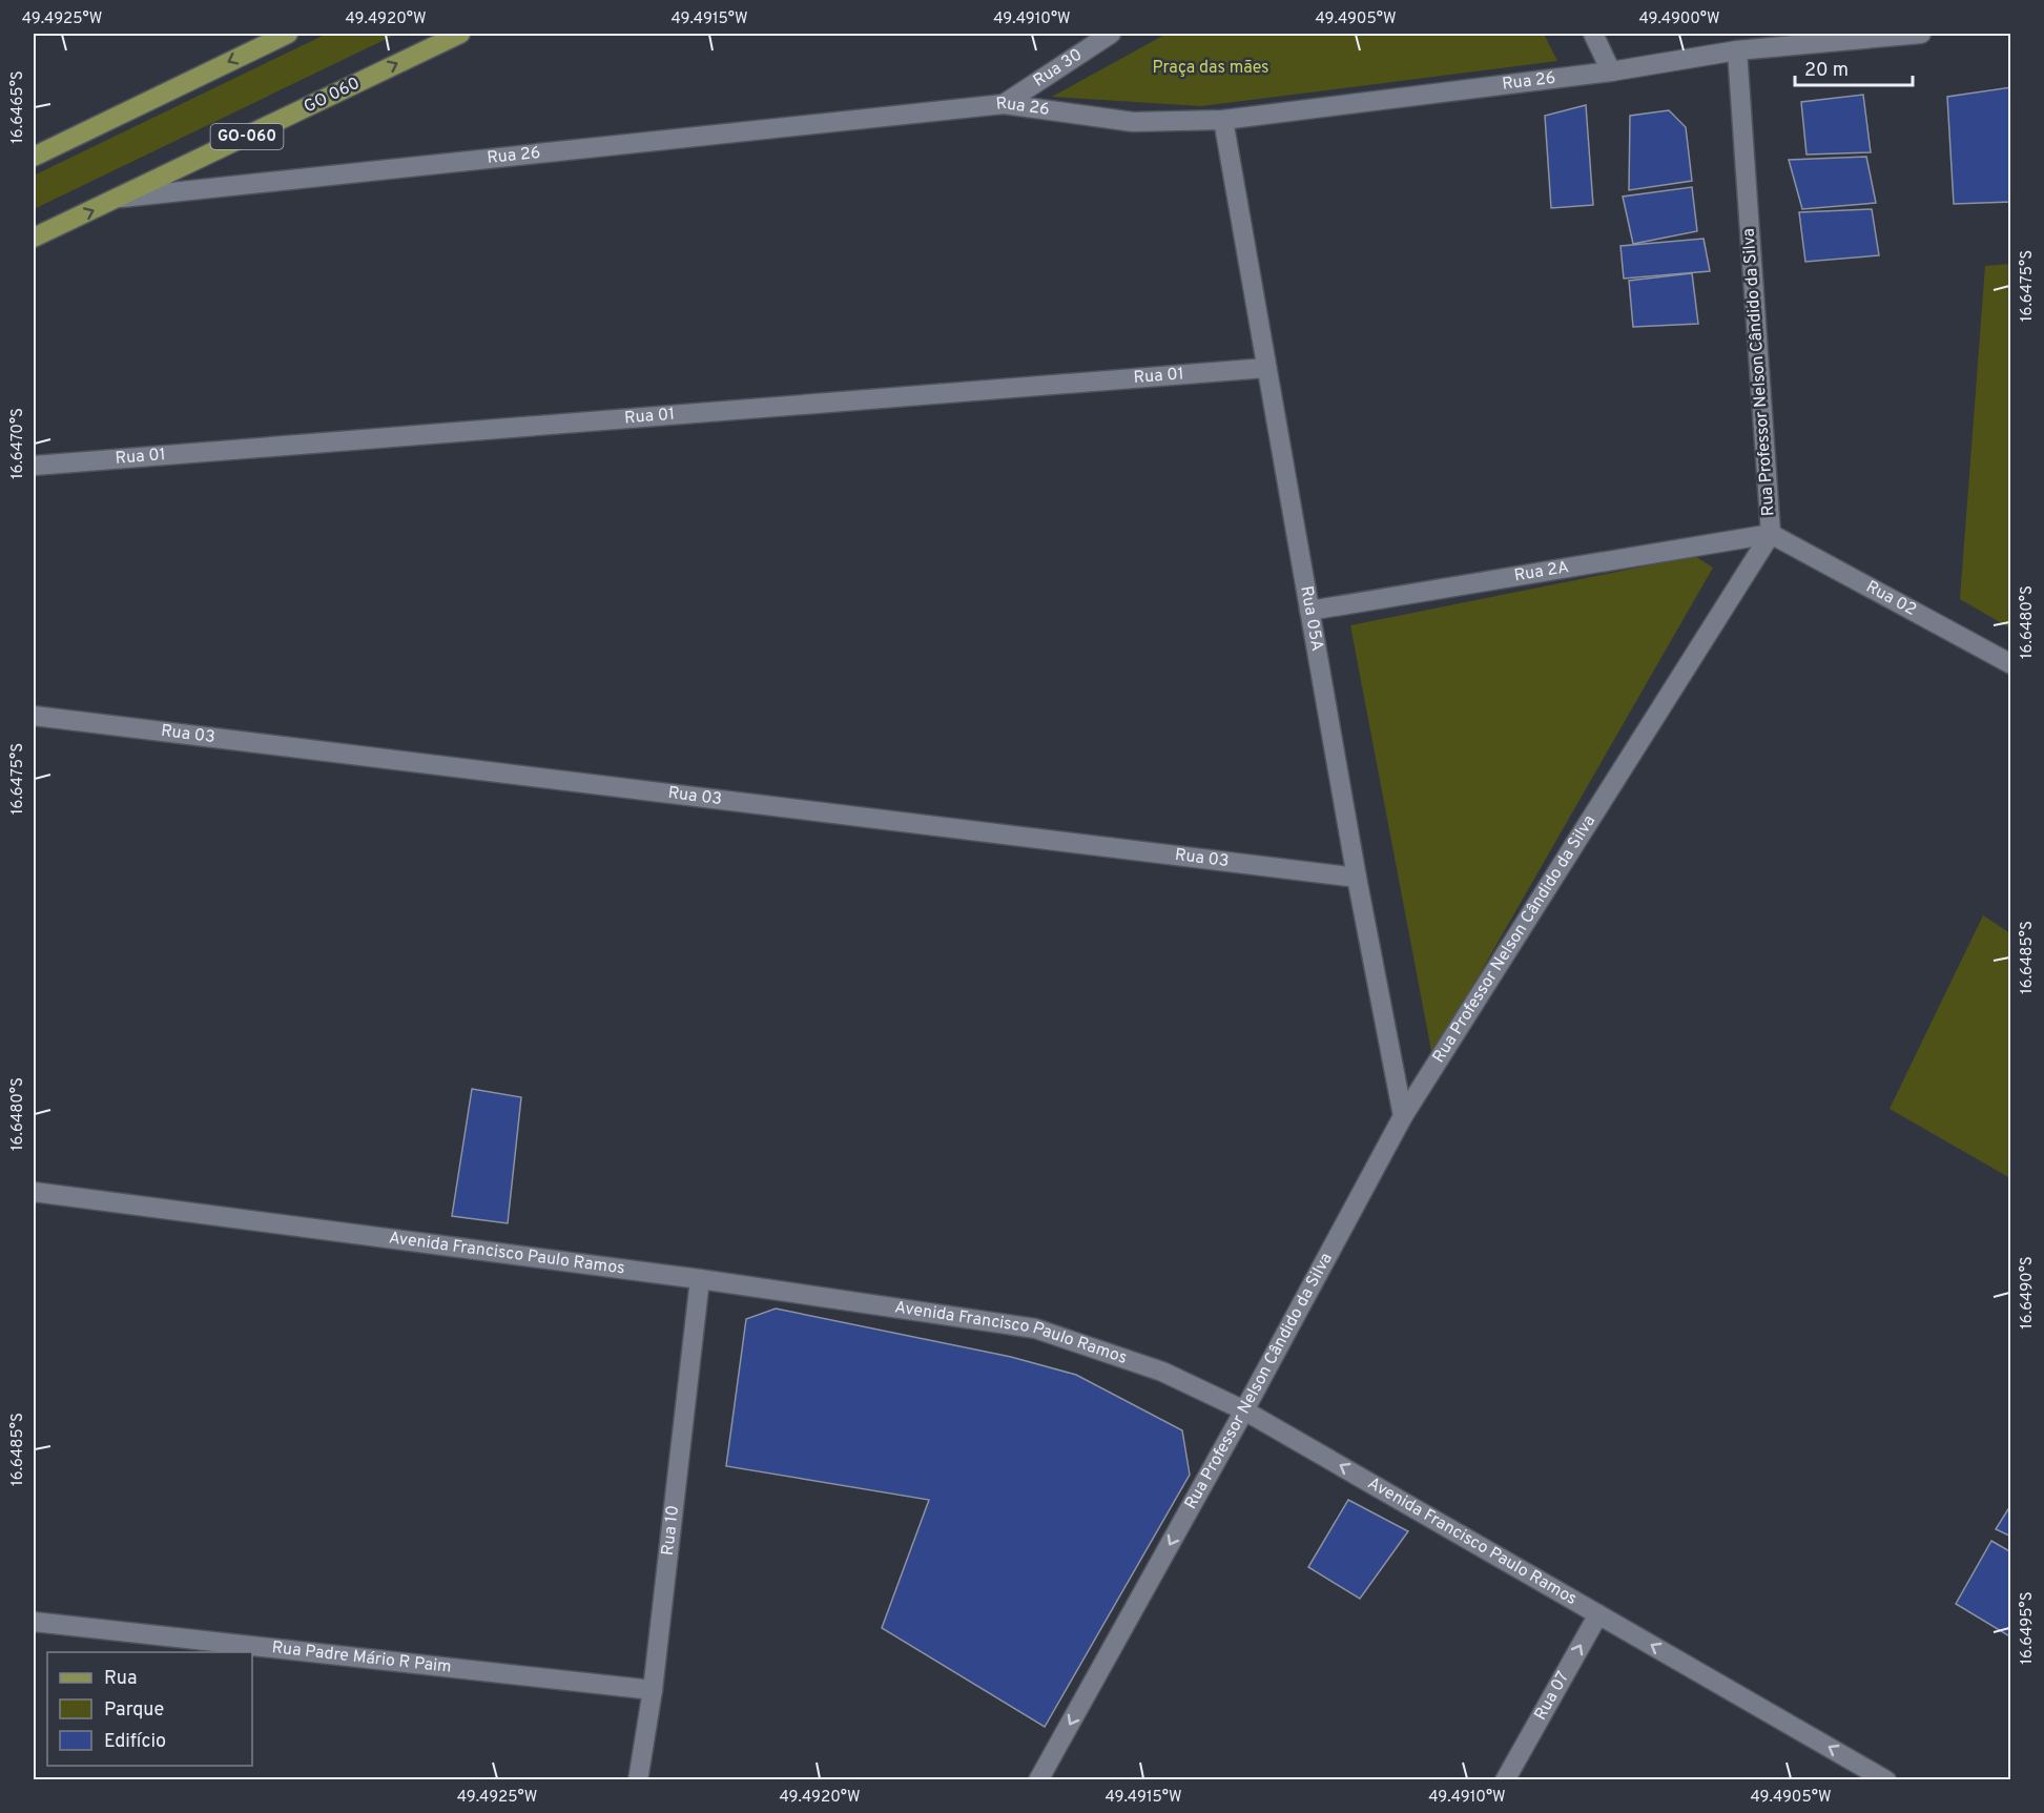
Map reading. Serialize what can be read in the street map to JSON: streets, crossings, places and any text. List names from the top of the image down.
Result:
{
  "streets": {
    "main road": ["GO 060", "GO-060"],
    "street": [
      "Rua 30",
      "Rua 26",
      "Rua Professor Nelson Cândido da Silva",
      "Rua 01",
      "Rua 2A",
      "Rua 02",
      "Rua 05A",
      "Rua 03",
      "Avenida Francisco Paulo Ramos",
      "Rua 10",
      "Rua Padre Mário R Paim",
      "Rua 07"
    ]
  },
  "crossings": [
    ["Rua 30", "Rua 26"],
    ["Rua 26", "GO 060"],
    ["Rua 26", "Rua Professor Nelson Cândido da Silva"],
    ["Rua 26", "Rua 05A"],
    ["Rua Professor Nelson Cândido da Silva", "Rua 2A"],
    ["Rua Professor Nelson Cândido da Silva", "Rua 02"],
    ["Rua Professor Nelson Cândido da Silva", "Rua 05A"],
    ["Rua Professor Nelson Cândido da Silva", "Avenida Francisco Paulo Ramos"],
    ["Rua 01", "Rua 05A"],
    ["Rua 2A", "Rua 02"],
    ["Rua 2A", "Rua 05A"],
    ["Rua 05A", "Rua 03"],
    ["Avenida Francisco Paulo Ramos", "Rua 10"],
    ["Avenida Francisco Paulo Ramos", "Rua 07"],
    ["Rua 10", "Rua Padre Mário R Paim"]
  ],
  "one_way": ["Avenida Francisco Paulo Ramos", "Rua 07"],
  "parks": ["Praça das mães"],
  "legend": ["Rua", "Parque", "Edifício"],
  "scale_bar": "20 m",
  "coordinates": [
    "49.4925°W",
    "49.4920°W",
    "49.4915°W",
    "49.4910°W",
    "49.4905°W",
    "49.4900°W",
    "16.6465°S",
    "16.6475°S",
    "16.6470°S",
    "16.6480°S",
    "16.6485°S",
    "16.6490°S",
    "16.6495°S"
  ]
}
